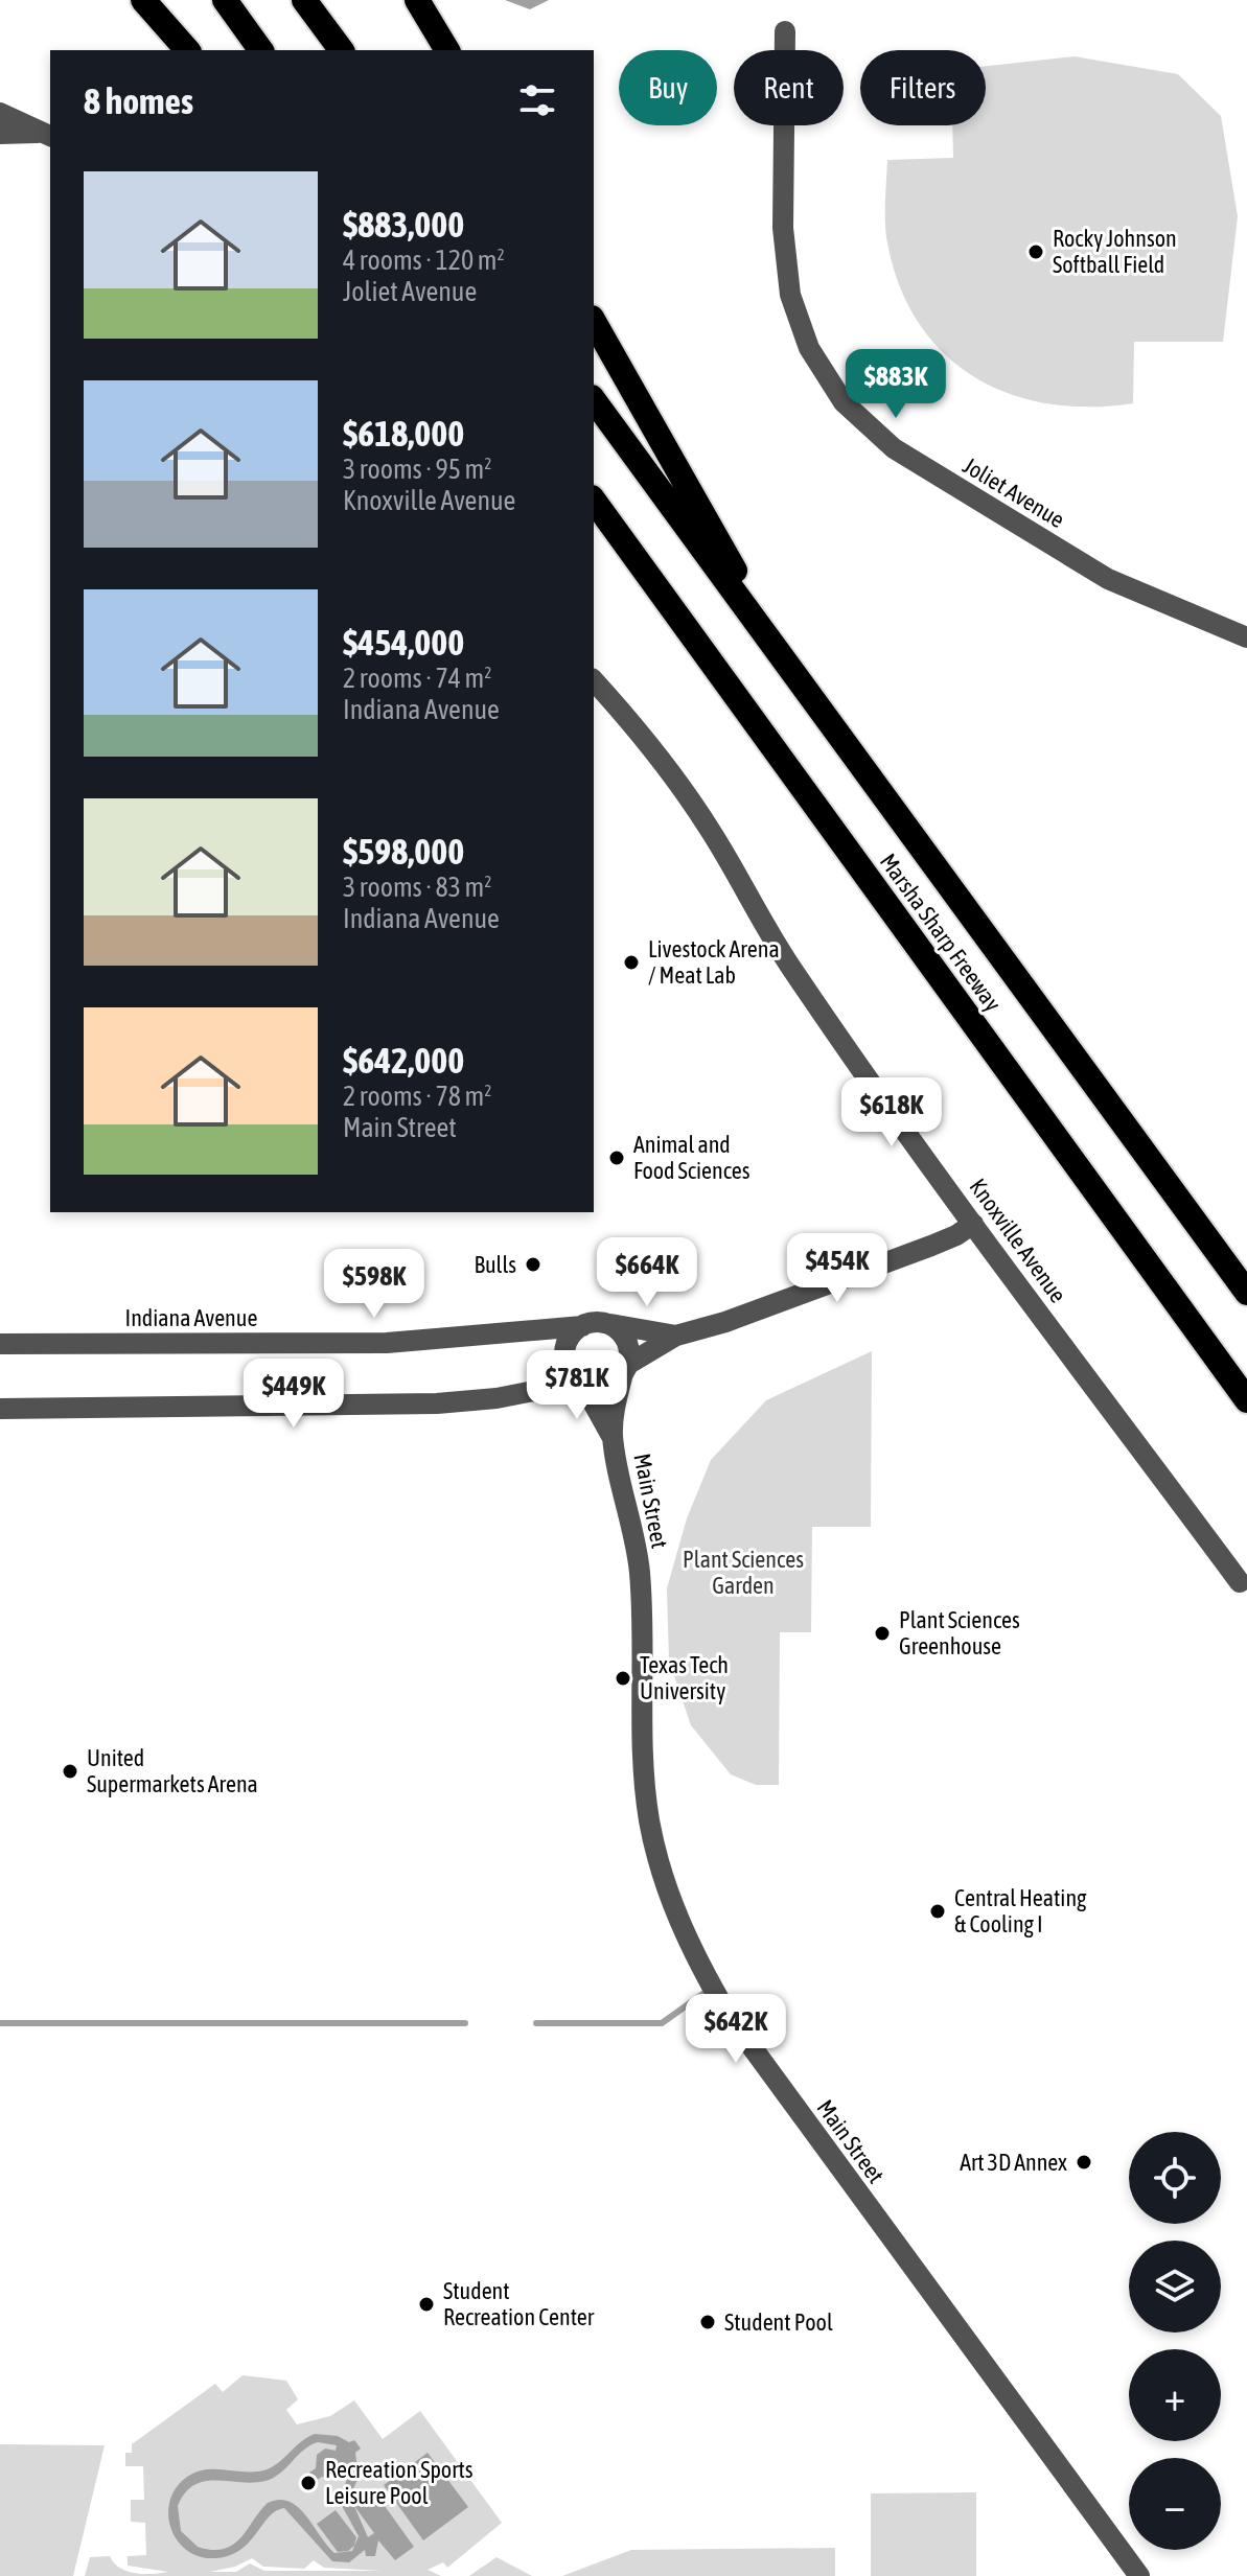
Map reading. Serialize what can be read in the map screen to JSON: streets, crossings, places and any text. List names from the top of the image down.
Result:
{
  "streets": {
    "highway": ["Marsha Sharp Freeway"],
    "street": [
      "Joliet Avenue",
      "Knoxville Avenue",
      "Indiana Avenue",
      "Main Street"
    ]
  },
  "crossings": [
    ["Indiana Avenue", "Main Street"]
  ],
  "parks": ["Plant Sciences Garden"],
  "places": [
    "Rocky Johnson Softball Field",
    "Livestock Arena / Meat Lab",
    "Animal and Food Sciences",
    "Bulls",
    "Plant Sciences Greenhouse",
    "Texas Tech University",
    "United Supermarkets Arena",
    "Central Heating & Cooling I",
    "Art 3D Annex",
    "Student Recreation Center",
    "Student Pool",
    "Recreation Sports Leisure Pool"
  ],
  "page": {
    "chip": ["Buy", "Rent", "Filters"],
    "heading": "8 homes",
    "list": [
      {
        "name": "$883,000",
        "note": "4 rooms · 120 m² · Joliet Avenue"
      },
      {
        "name": "$618,000",
        "note": "3 rooms · 95 m² · Knoxville Avenue"
      },
      {
        "name": "$454,000",
        "note": "2 rooms · 74 m² · Indiana Avenue"
      },
      {
        "name": "$598,000",
        "note": "3 rooms · 83 m² · Indiana Avenue"
      },
      {
        "name": "$642,000",
        "note": "2 rooms · 78 m² · Main Street"
      }
    ],
    "price": [
      "$883K",
      "$618K",
      "$454K",
      "$664K",
      "$598K",
      "$781K",
      "$449K",
      "$642K"
    ],
    "map_buttons": ["+", "−"]
  }
}
